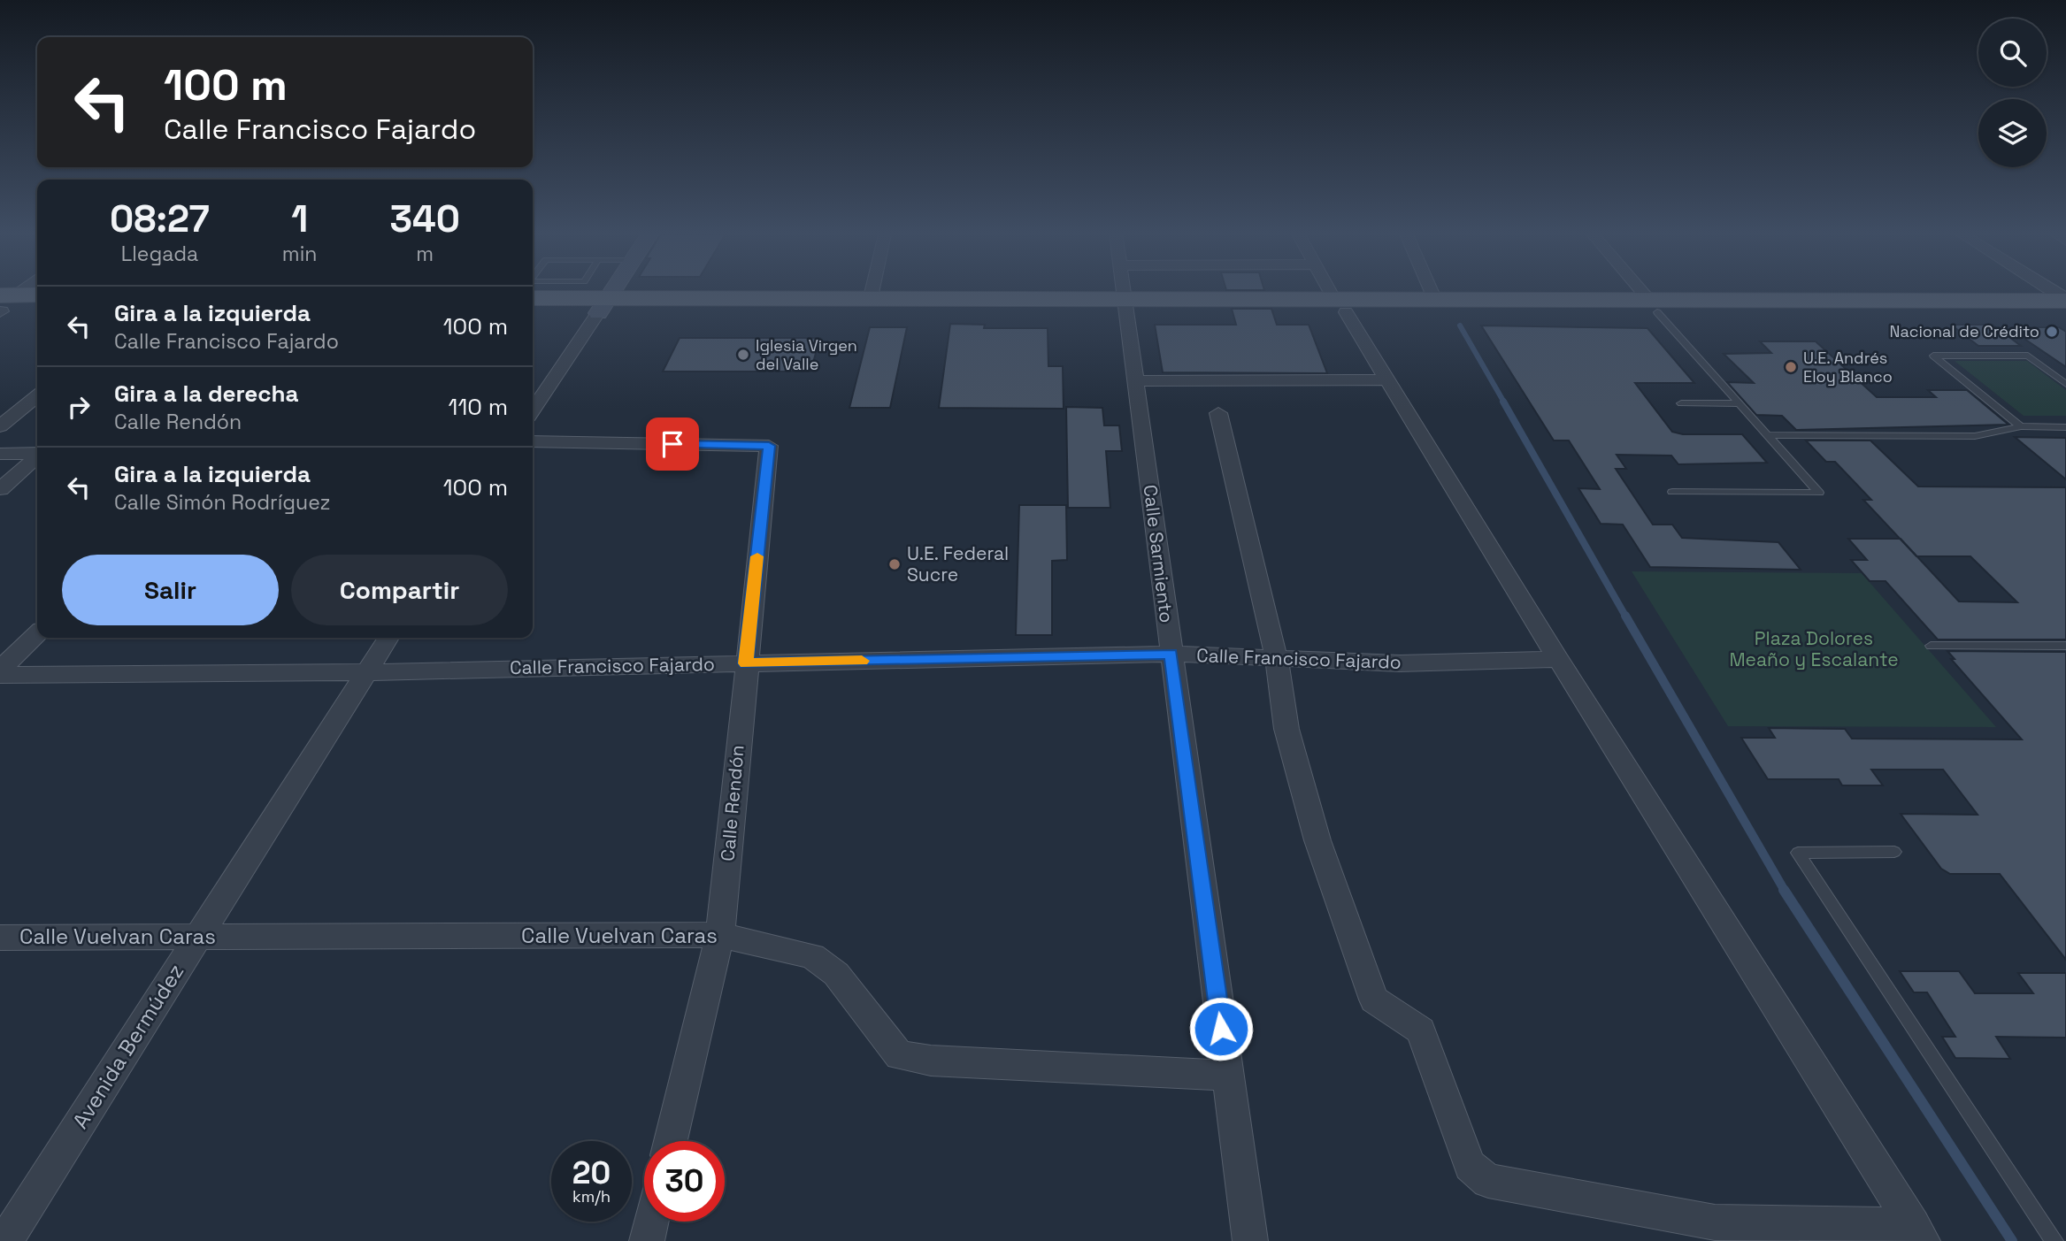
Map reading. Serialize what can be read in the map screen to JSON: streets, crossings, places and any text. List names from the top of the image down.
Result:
{
  "streets": {
    "street": [
      "Calle Sarmiento",
      "Calle Francisco Fajardo",
      "Calle Rendón",
      "Calle Vuelvan Caras",
      "Avenida Bermúdez"
    ]
  },
  "crossings": [
    ["Calle Sarmiento", "Calle Francisco Fajardo"],
    ["Calle Sarmiento", "Calle Vuelvan Caras"],
    ["Calle Francisco Fajardo", "Calle Rendón"],
    ["Calle Francisco Fajardo", "Avenida Bermúdez"],
    ["Calle Rendón", "Calle Vuelvan Caras"],
    ["Calle Vuelvan Caras", "Avenida Bermúdez"]
  ],
  "parks": ["Plaza Dolores Meaño y Escalante"],
  "places": [
    "Nacional de Crédito",
    "Iglesia Virgen del Valle",
    "U.E. Andrés Eloy Blanco",
    "U.E. Federal Sucre"
  ],
  "page": {
    "turn": ["100 m", "Calle Francisco Fajardo"],
    "eta": [
      "08:27",
      "Llegada",
      "1",
      "min",
      "340",
      "m"
    ],
    "list": [
      {
        "name": "Gira a la izquierda",
        "note": "Calle Francisco Fajardo",
        "value": "100 m"
      },
      {
        "name": "Gira a la derecha",
        "note": "Calle Rendón",
        "value": "110 m"
      },
      {
        "name": "Gira a la izquierda",
        "note": "Calle Simón Rodríguez",
        "value": "100 m"
      }
    ],
    "buttons": ["Salir", "Compartir"],
    "speed": "20 km/h",
    "limit": "30"
  }
}
